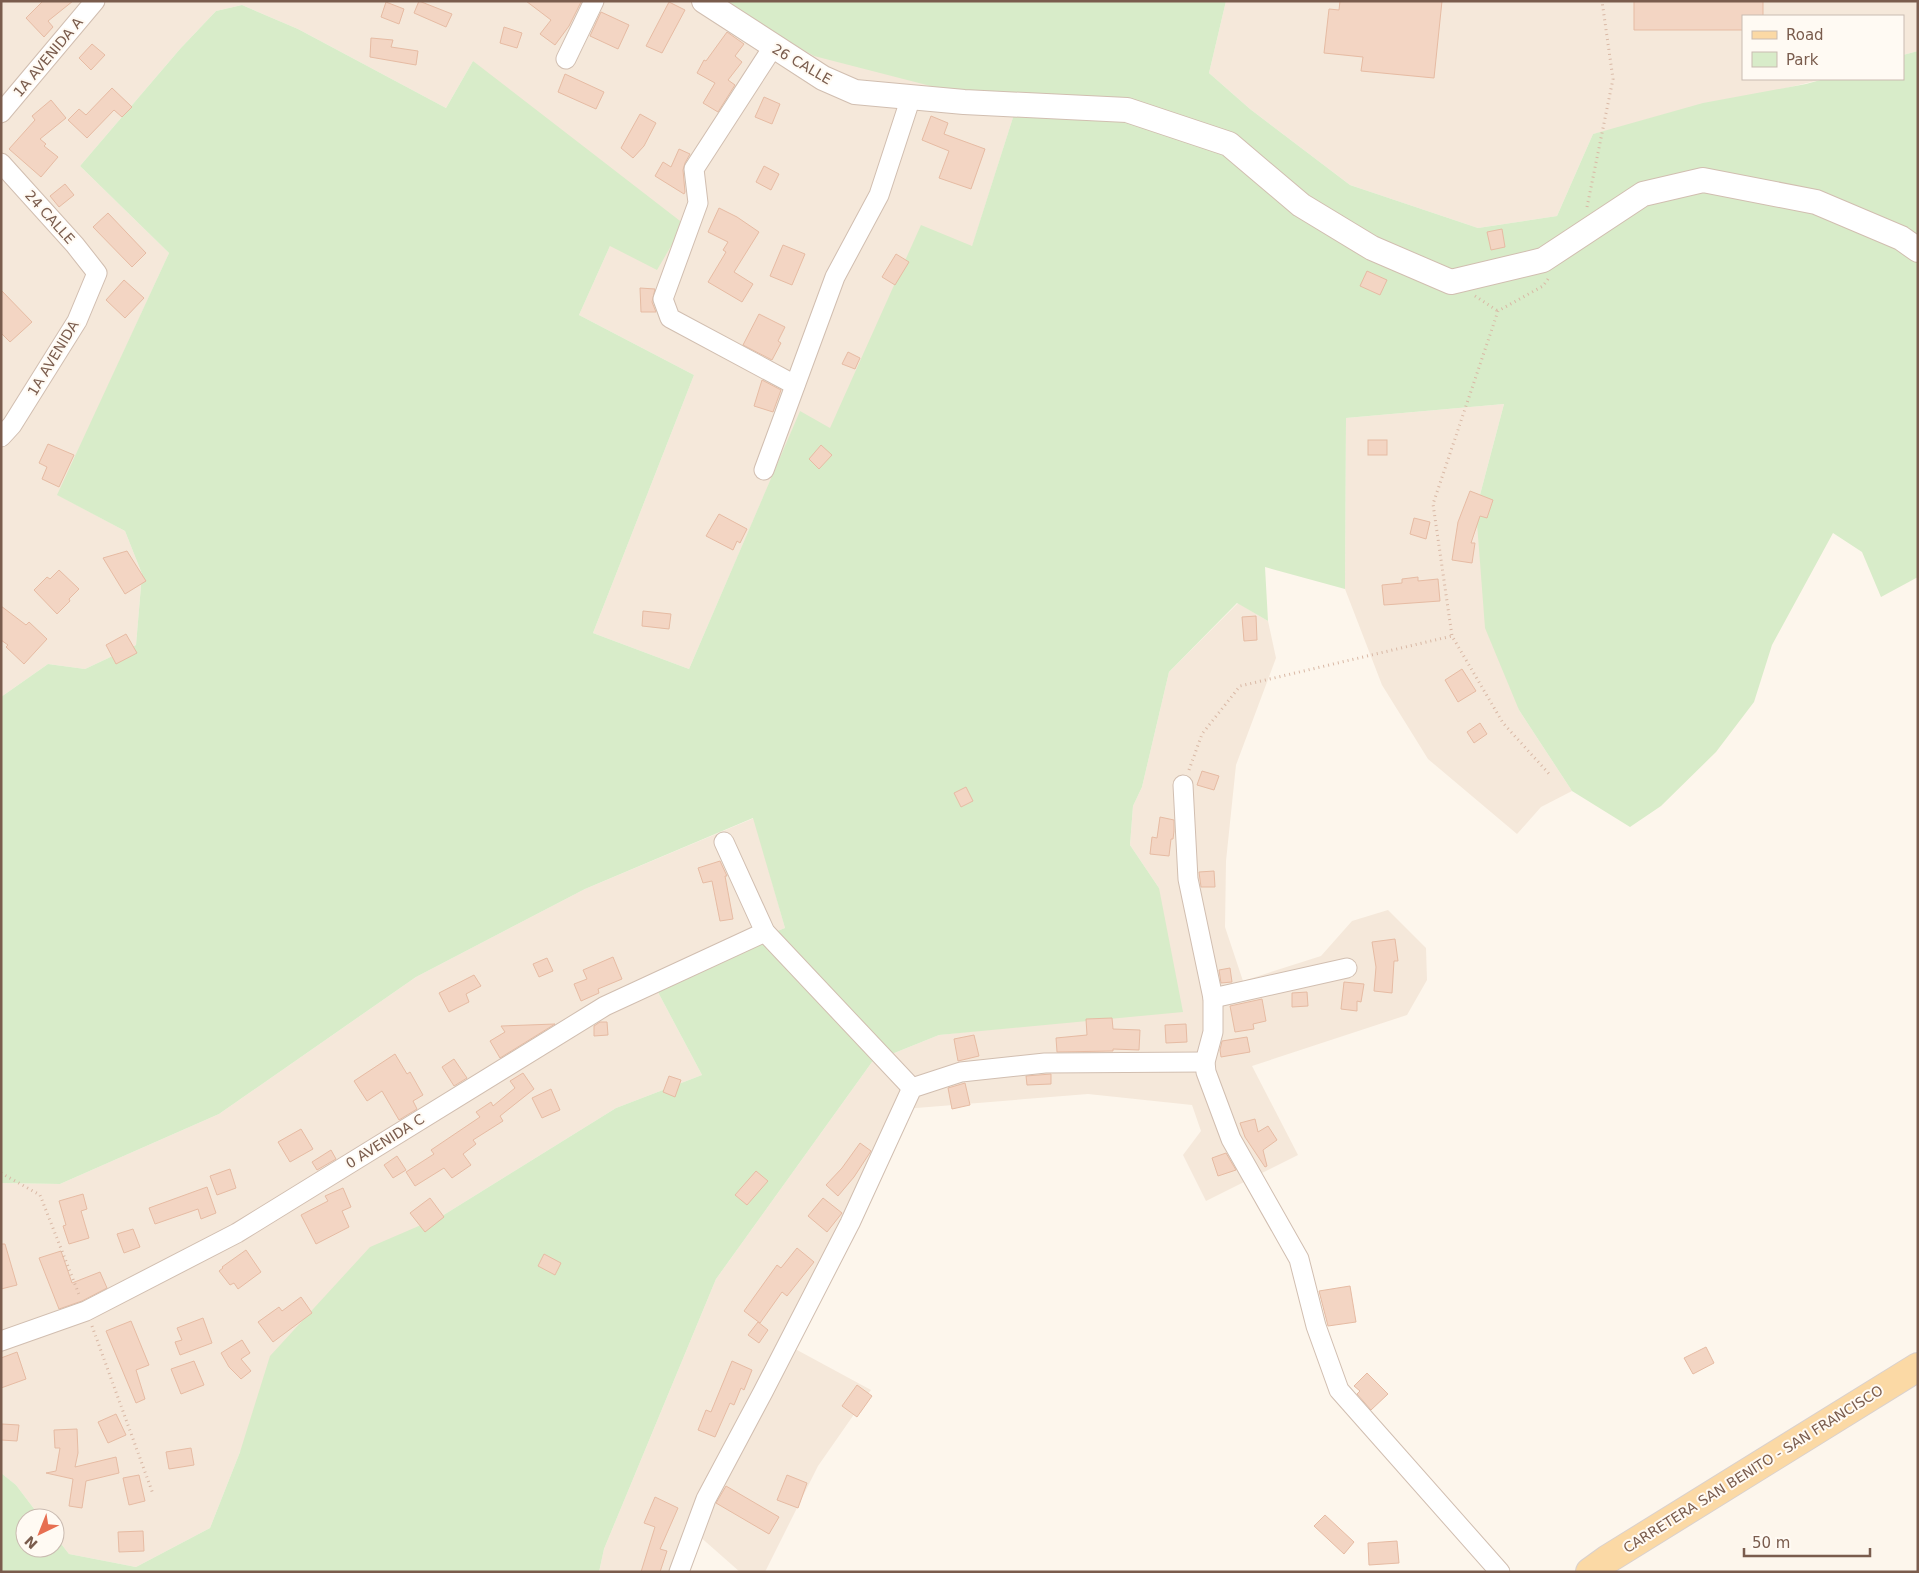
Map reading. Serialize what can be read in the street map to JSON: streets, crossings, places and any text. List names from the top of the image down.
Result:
{
  "streets": {
    "main road": ["CARRETERA SAN BENITO - SAN FRANCISCO"],
    "street": [
      "1A AVENIDA A",
      "26 CALLE",
      "24 CALLE",
      "1A AVENIDA",
      "0 AVENIDA C"
    ]
  },
  "crossings": [
    ["24 CALLE", "1A AVENIDA"]
  ],
  "legend": ["Road", "Park"],
  "scale_bar": "50 m",
  "north": "bottom left"
}
